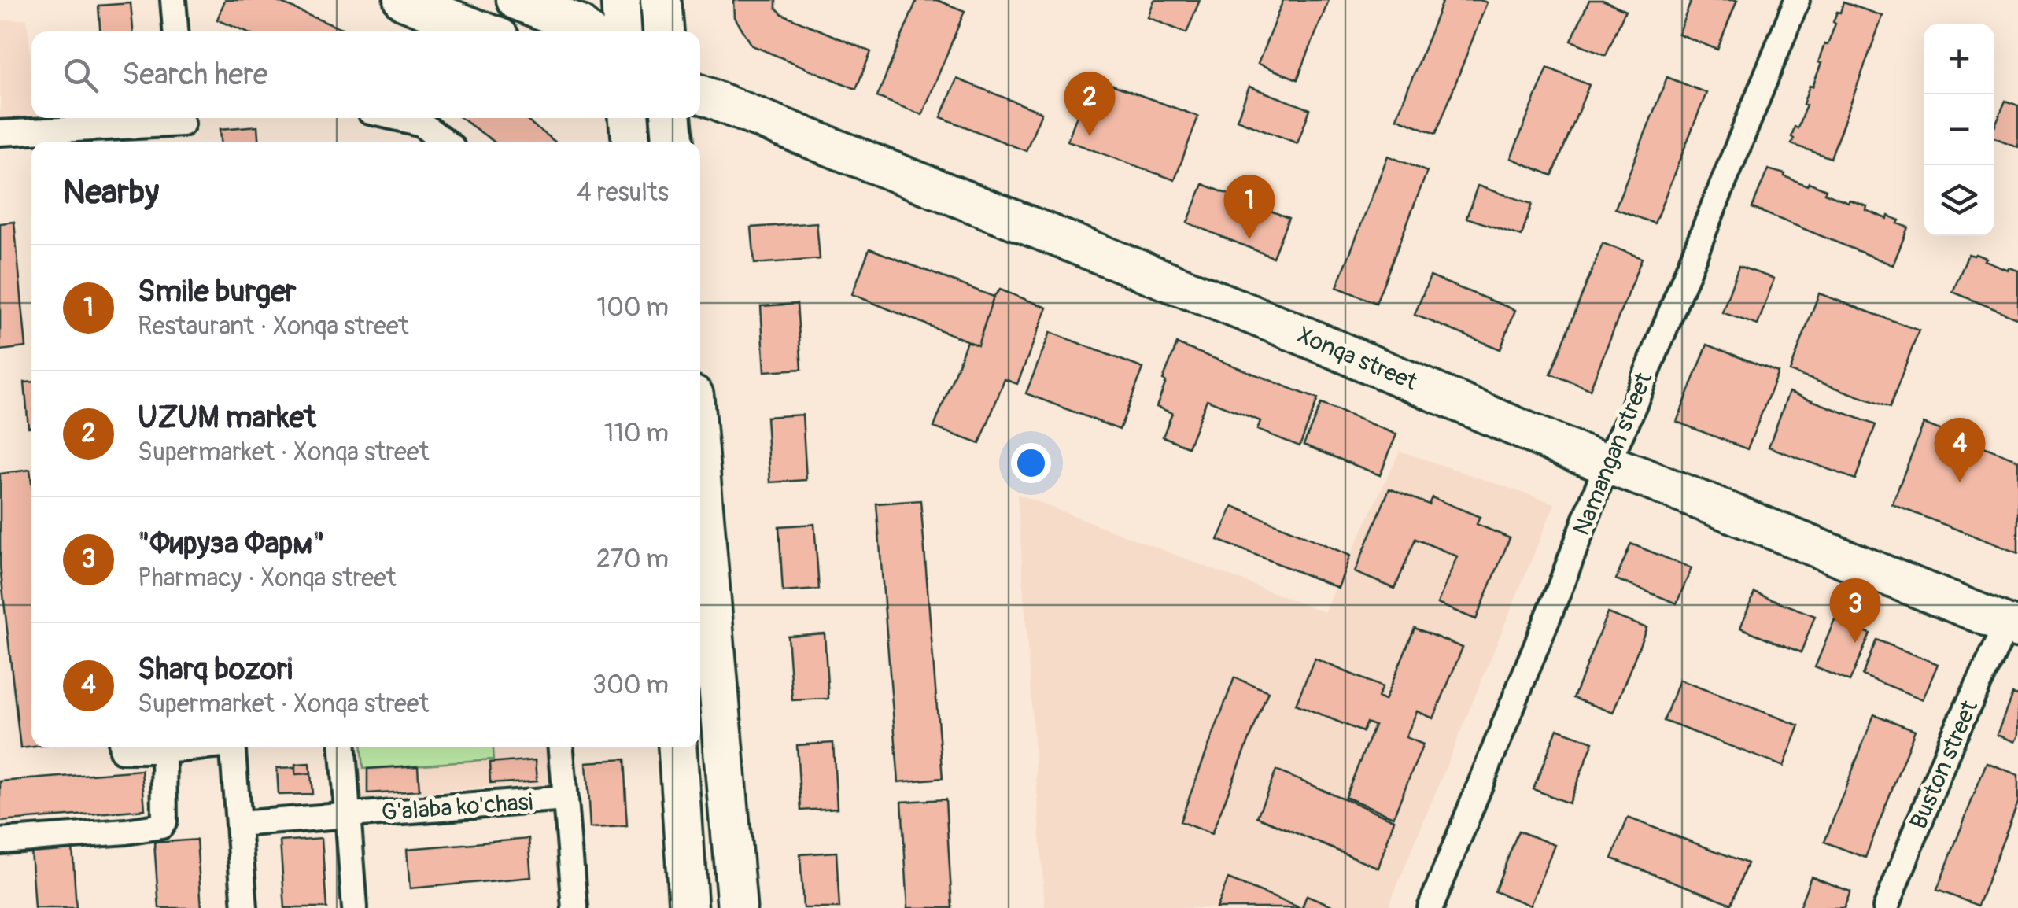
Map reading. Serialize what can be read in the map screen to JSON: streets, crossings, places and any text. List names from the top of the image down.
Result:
{
  "streets": {
    "main road": ["Xonqa street"],
    "street": ["Namangan street", "Buston street", "G'alaba ko'chasi"]
  },
  "crossings": [
    ["Xonqa street", "Namangan street"],
    ["Xonqa street", "Buston street"]
  ],
  "page": {
    "map_buttons": ["+", "−"],
    "search": "Search here",
    "pins": [
      "2",
      "1",
      "4",
      "3"
    ],
    "heading": ["Nearby", "4 results"],
    "list": [
      {
        "mark": "1",
        "name": "Smile burger",
        "note": "Restaurant · Xonqa street",
        "value": "100 m"
      },
      {
        "mark": "2",
        "name": "UZUM market",
        "note": "Supermarket · Xonqa street",
        "value": "110 m"
      },
      {
        "mark": "3",
        "name": "\"Фируза Фарм\"",
        "note": "Pharmacy · Xonqa street",
        "value": "270 m"
      },
      {
        "mark": "4",
        "name": "Sharq bozori",
        "note": "Supermarket · Xonqa street",
        "value": "300 m"
      }
    ]
  }
}
